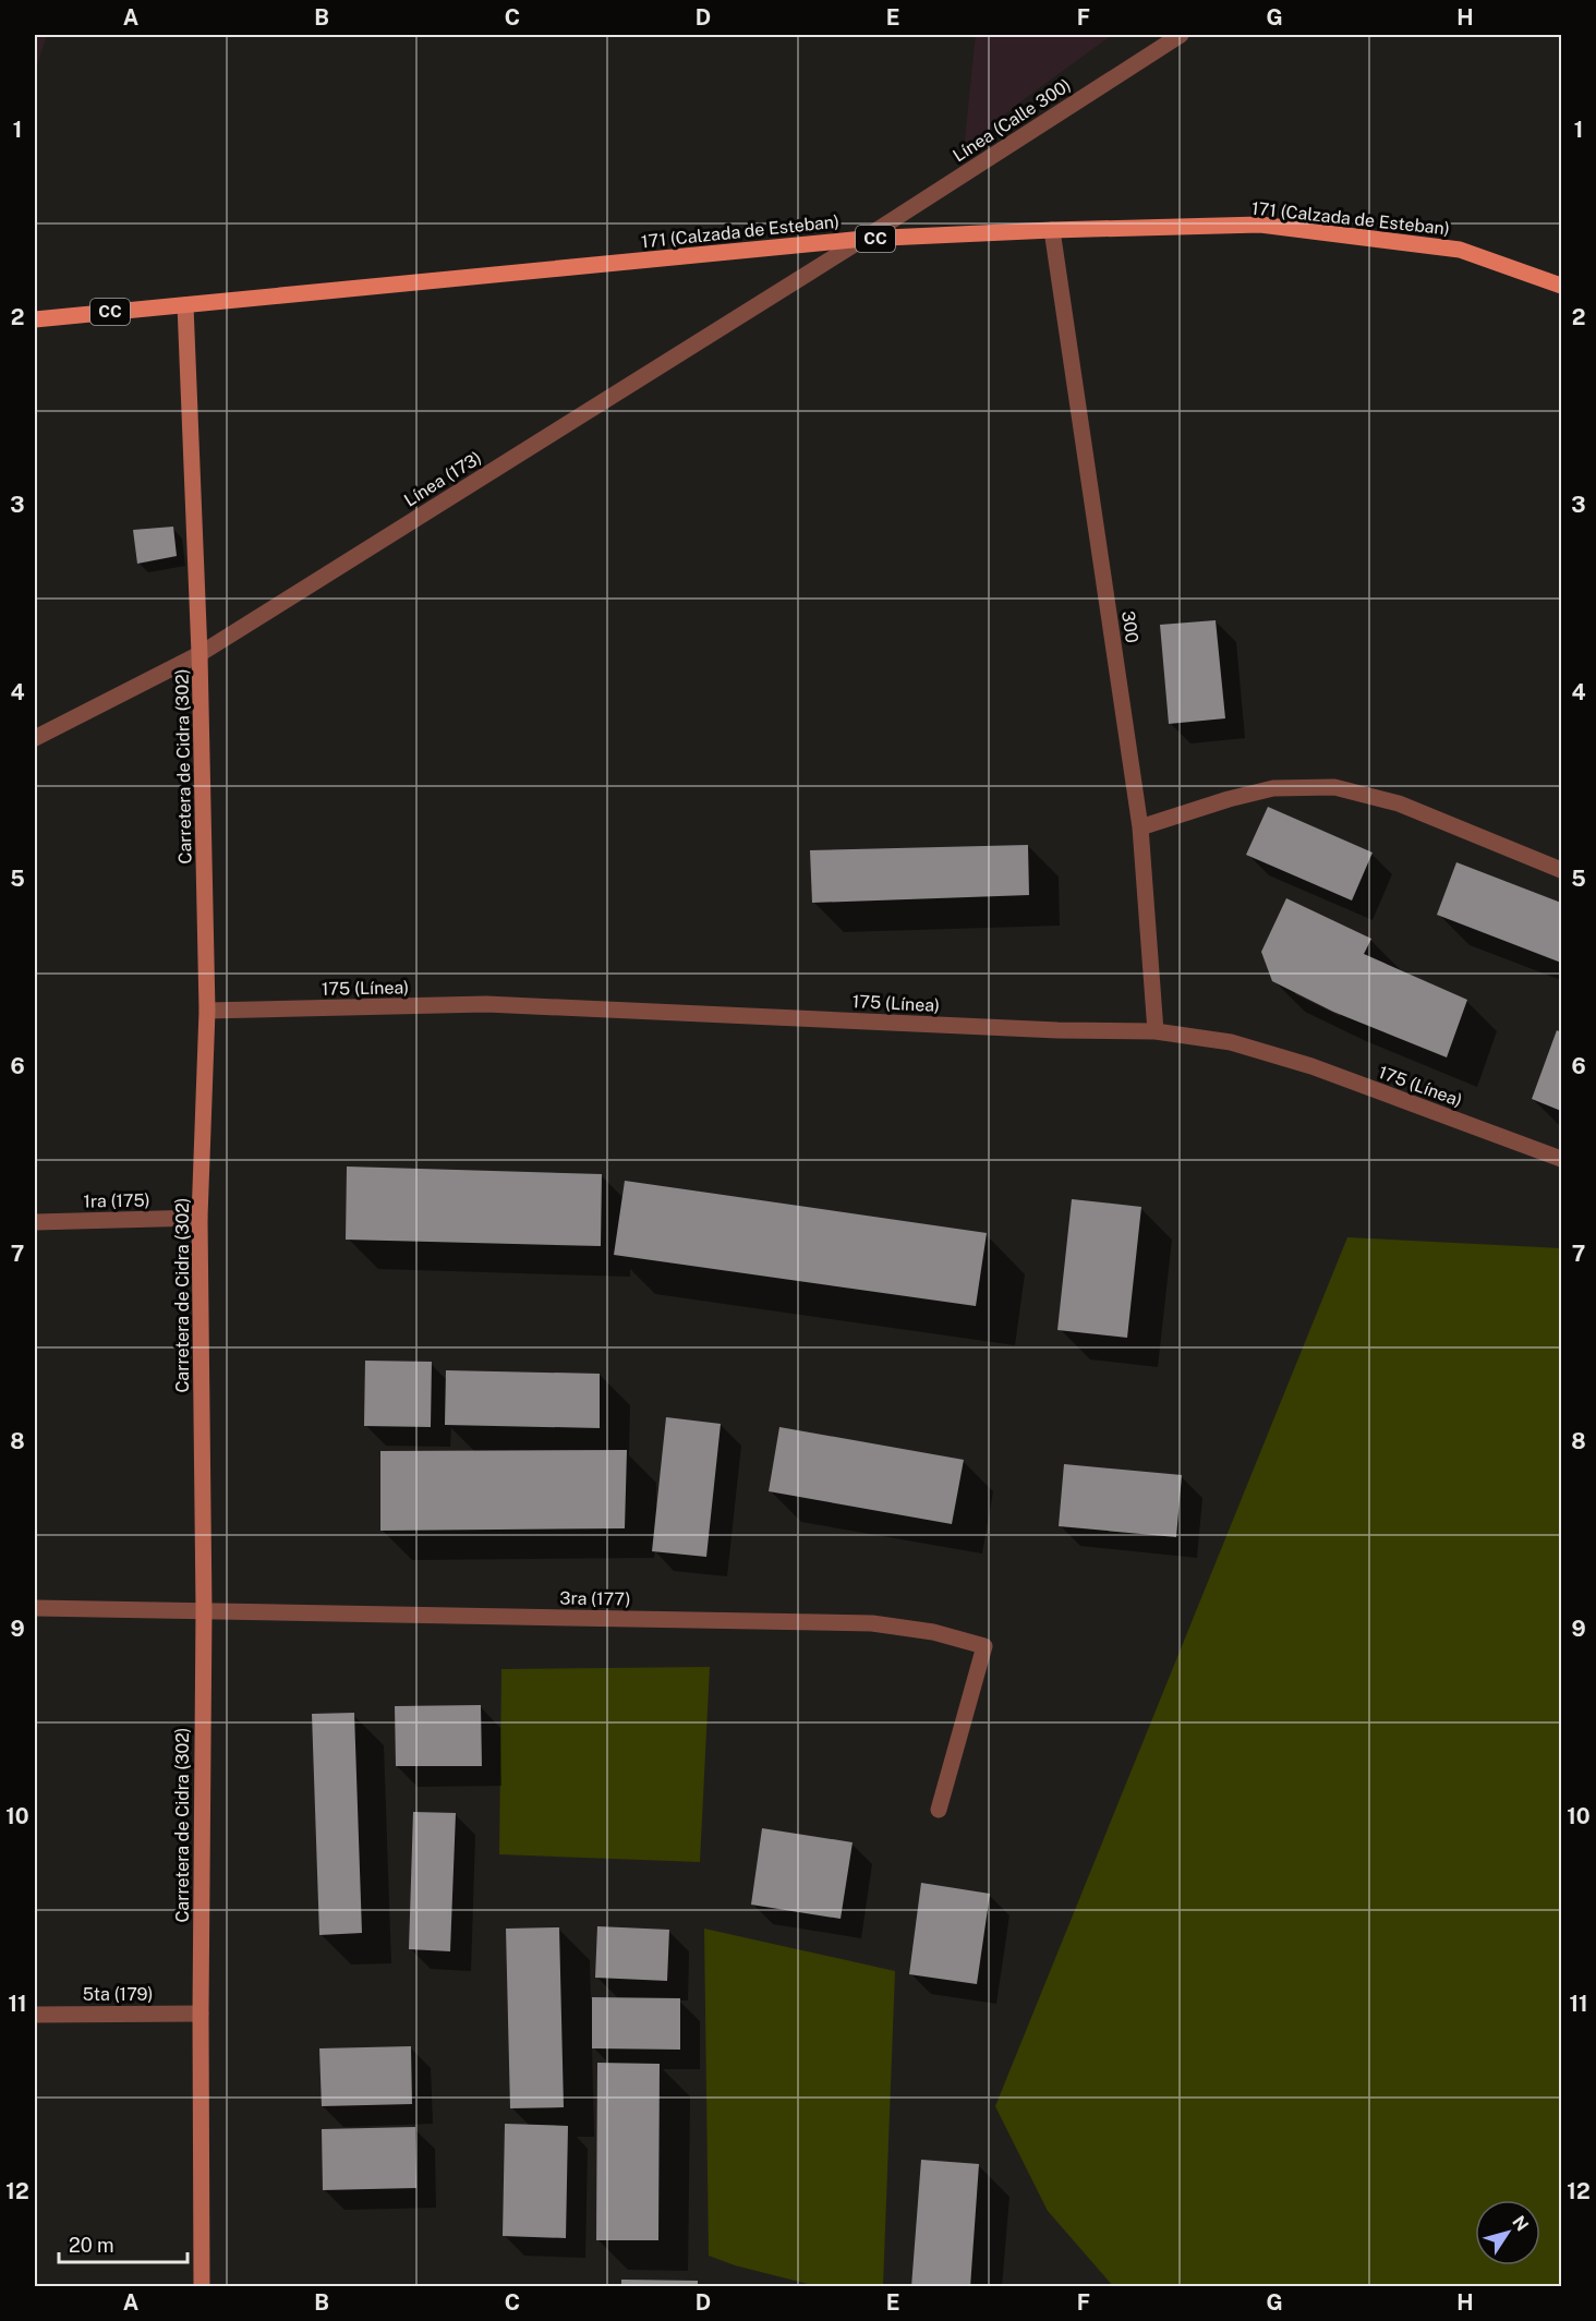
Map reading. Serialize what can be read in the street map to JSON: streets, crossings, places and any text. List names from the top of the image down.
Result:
{
  "streets": {
    "main road": ["171 (Calzada de Esteban)", "CC", "Carretera de Cidra (302)"],
    "street": [
      "Línea (Calle 300)",
      "Línea (173)",
      "300",
      "175 (Línea)",
      "1ra (175)",
      "3ra (177)",
      "5ta (179)"
    ]
  },
  "crossings": [
    ["Línea (Calle 300)", "171 (Calzada de Esteban)"],
    ["Línea (Calle 300)", "Línea (173)"],
    ["171 (Calzada de Esteban)", "Línea (173)"],
    ["171 (Calzada de Esteban)", "300"],
    ["171 (Calzada de Esteban)", "Carretera de Cidra (302)"],
    ["Línea (173)", "Carretera de Cidra (302)"],
    ["300", "175 (Línea)"],
    ["Carretera de Cidra (302)", "175 (Línea)"],
    ["Carretera de Cidra (302)", "1ra (175)"],
    ["Carretera de Cidra (302)", "3ra (177)"],
    ["Carretera de Cidra (302)", "5ta (179)"]
  ],
  "scale_bar": "20 m",
  "north": "top right",
  "grid": {
    "columns": [
      "A",
      "B",
      "C",
      "D",
      "E",
      "F",
      "G",
      "H"
    ],
    "rows": [
      "1",
      "2",
      "3",
      "4",
      "5",
      "6",
      "7",
      "8",
      "9",
      "10",
      "11",
      "12"
    ]
  }
}
